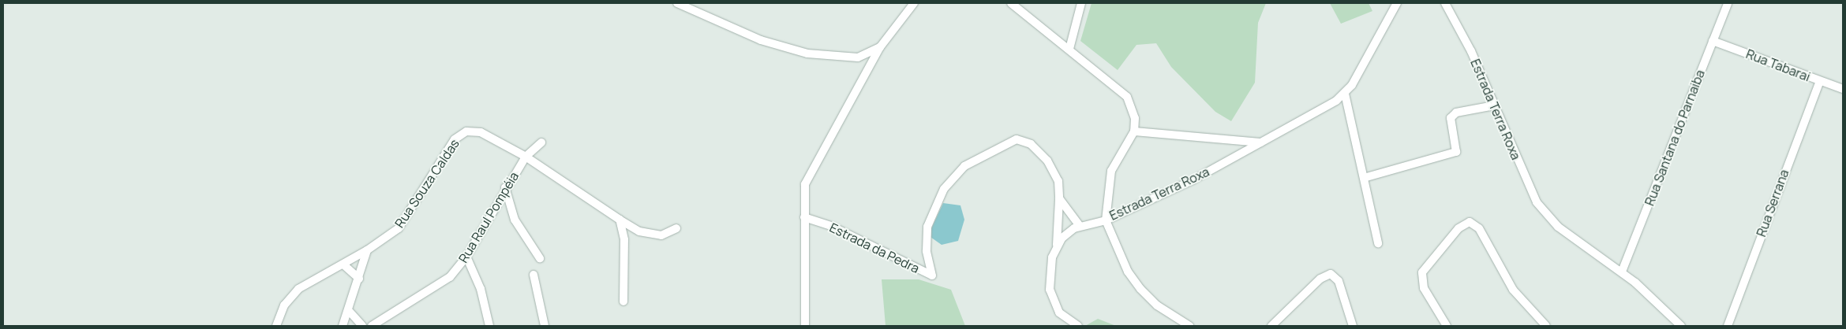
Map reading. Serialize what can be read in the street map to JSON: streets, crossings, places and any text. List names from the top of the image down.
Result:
{
  "streets": {
    "street": [
      "Rua Tabarai",
      "Estrada Terra Roxa",
      "Rua Santana do Parnaiba",
      "Rua Souza Caldas",
      "Rua Serrana",
      "Rua Raul Pompéia",
      "Estrada da Pedra"
    ]
  },
  "crossings": [
    ["Rua Tabarai", "Rua Santana do Parnaiba"],
    ["Rua Tabarai", "Rua Serrana"],
    ["Estrada Terra Roxa", "Rua Santana do Parnaiba"],
    ["Rua Souza Caldas", "Rua Raul Pompéia"]
  ]
}
